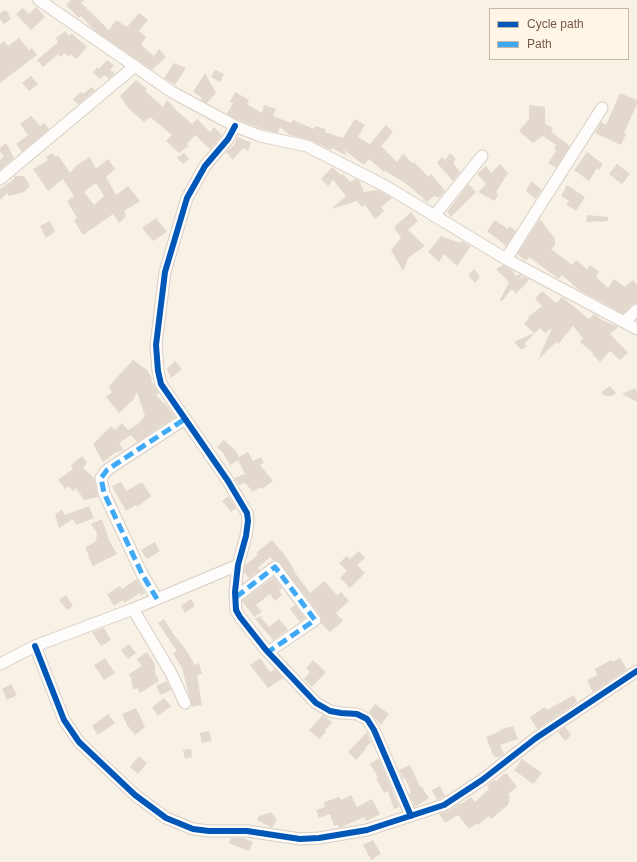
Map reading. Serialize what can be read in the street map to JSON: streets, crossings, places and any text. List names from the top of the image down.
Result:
{
  "legend": ["Cycle path", "Path"]
}
